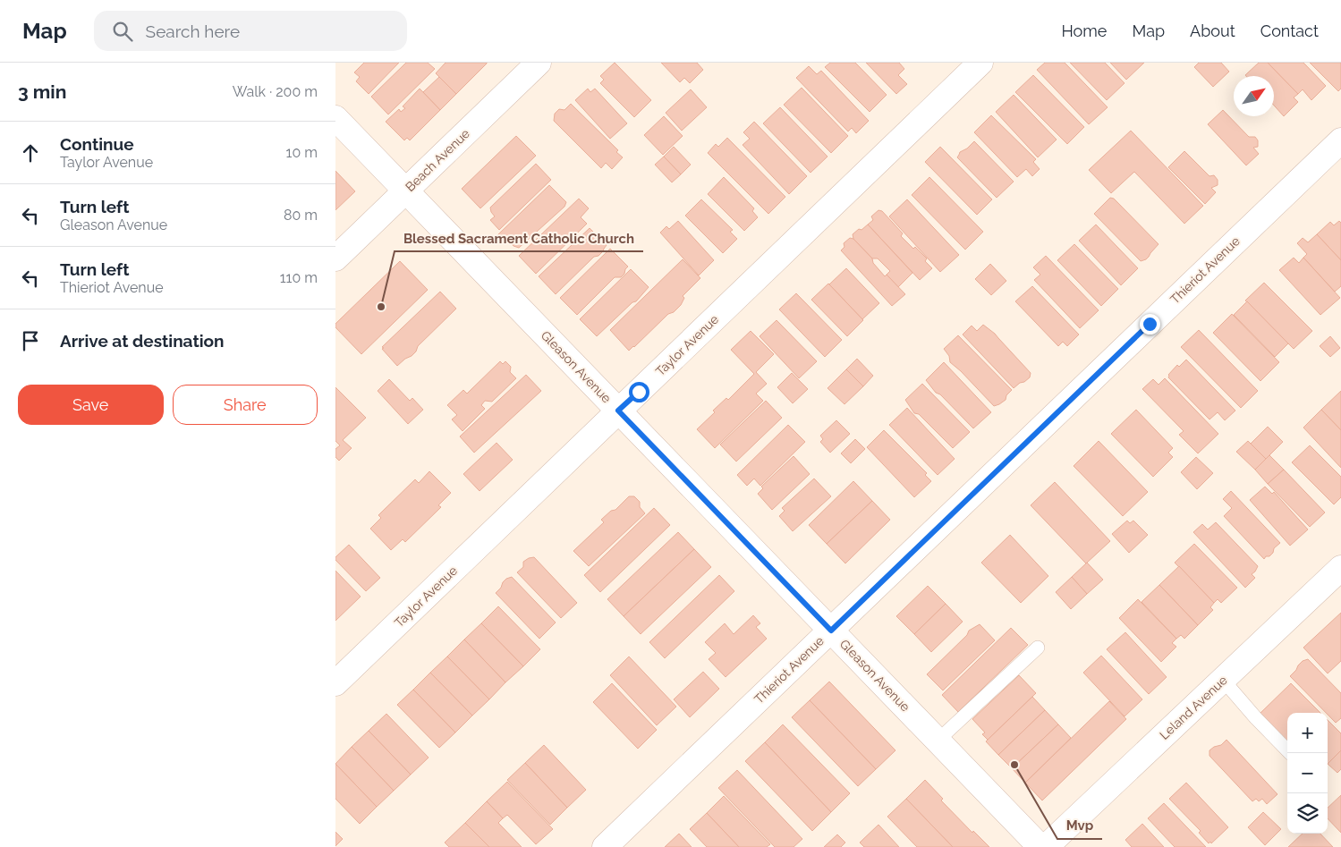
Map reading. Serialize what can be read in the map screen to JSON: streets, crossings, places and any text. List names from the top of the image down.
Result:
{
  "streets": {
    "street": [
      "Beach Avenue",
      "Thieriot Avenue",
      "Taylor Avenue",
      "Gleason Avenue",
      "Leland Avenue"
    ]
  },
  "crossings": [
    ["Beach Avenue", "Gleason Avenue"],
    ["Thieriot Avenue", "Gleason Avenue"],
    ["Taylor Avenue", "Gleason Avenue"]
  ],
  "places": ["Blessed Sacrament Catholic Church", "Mvp"],
  "north": "top right",
  "page": {
    "header": "Map",
    "search": "Search here",
    "nav": [
      "Home",
      "Map",
      "About",
      "Contact"
    ],
    "heading": ["3 min", "Walk · 200 m"],
    "list": [
      ["Continue", "Taylor Avenue", "10 m"],
      ["Turn left", "Gleason Avenue", "80 m"],
      ["Turn left", "Thieriot Avenue", "110 m"],
      "Arrive at destination"
    ],
    "buttons": ["Save", "Share"],
    "map_buttons": ["+", "−"]
  }
}
